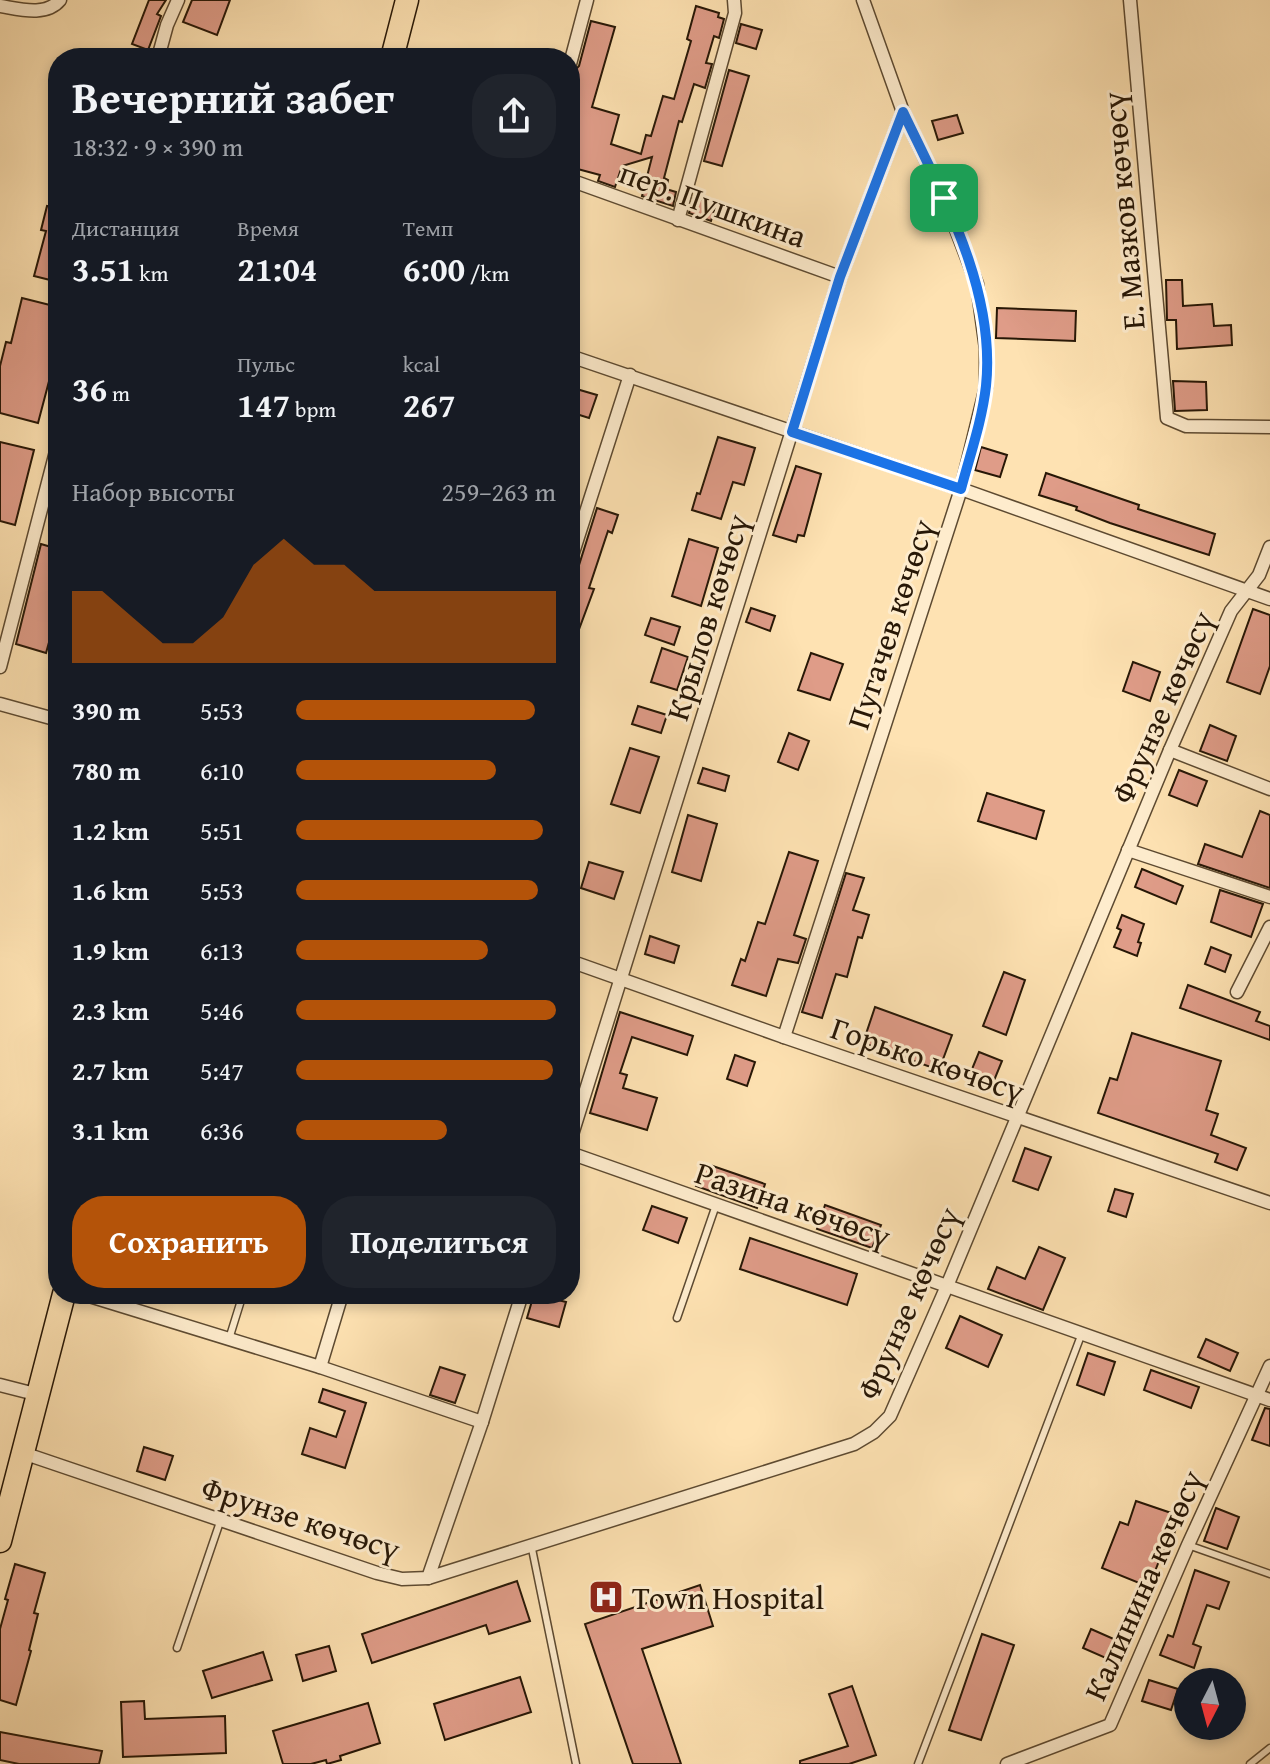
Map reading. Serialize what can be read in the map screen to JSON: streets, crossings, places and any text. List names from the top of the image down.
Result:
{
  "streets": {
    "street": [
      "пер. Пушкина",
      "Е. Мазков көчөсү",
      "Крылов көчөсү",
      "Пугачев көчөсү",
      "Фрунзе көчөсү",
      "Горько көчөсү",
      "Разина көчөсү",
      "Калинина көчөсү"
    ]
  },
  "crossings": [
    ["пер. Пушкина", "Крылов көчөсү"],
    ["Крылов көчөсү", "Пугачев көчөсү"],
    ["Крылов көчөсү", "Горько көчөсү"],
    ["Пугачев көчөсү", "Горько көчөсү"],
    ["Фрунзе көчөсү", "Горько көчөсү"],
    ["Фрунзе көчөсү", "Разина көчөсү"],
    ["Разина көчөсү", "Калинина көчөсү"]
  ],
  "places": {
    "hospital": ["Town Hospital"]
  },
  "north": "bottom",
  "page": {
    "heading": ["Вечерний забег", "18:32 · 9 × 390 m"],
    "stats": [
      ["Дистанция", "3.51 km"],
      ["Время", "21:04"],
      ["Темп", "6:00 /km"],
      ["36 m"],
      ["Пульс", "147 bpm"],
      ["kcal", "267"]
    ],
    "chart": ["Набор высоты", "259–263 m"],
    "list": [
      {
        "name": "390 m",
        "note": "5:53"
      },
      {
        "name": "780 m",
        "note": "6:10"
      },
      {
        "name": "1.2 km",
        "note": "5:51"
      },
      {
        "name": "1.6 km",
        "note": "5:53"
      },
      {
        "name": "1.9 km",
        "note": "6:13"
      },
      {
        "name": "2.3 km",
        "note": "5:46"
      },
      {
        "name": "2.7 km",
        "note": "5:47"
      },
      {
        "name": "3.1 km",
        "note": "6:36"
      }
    ],
    "buttons": ["Сохранить", "Поделиться"]
  }
}
